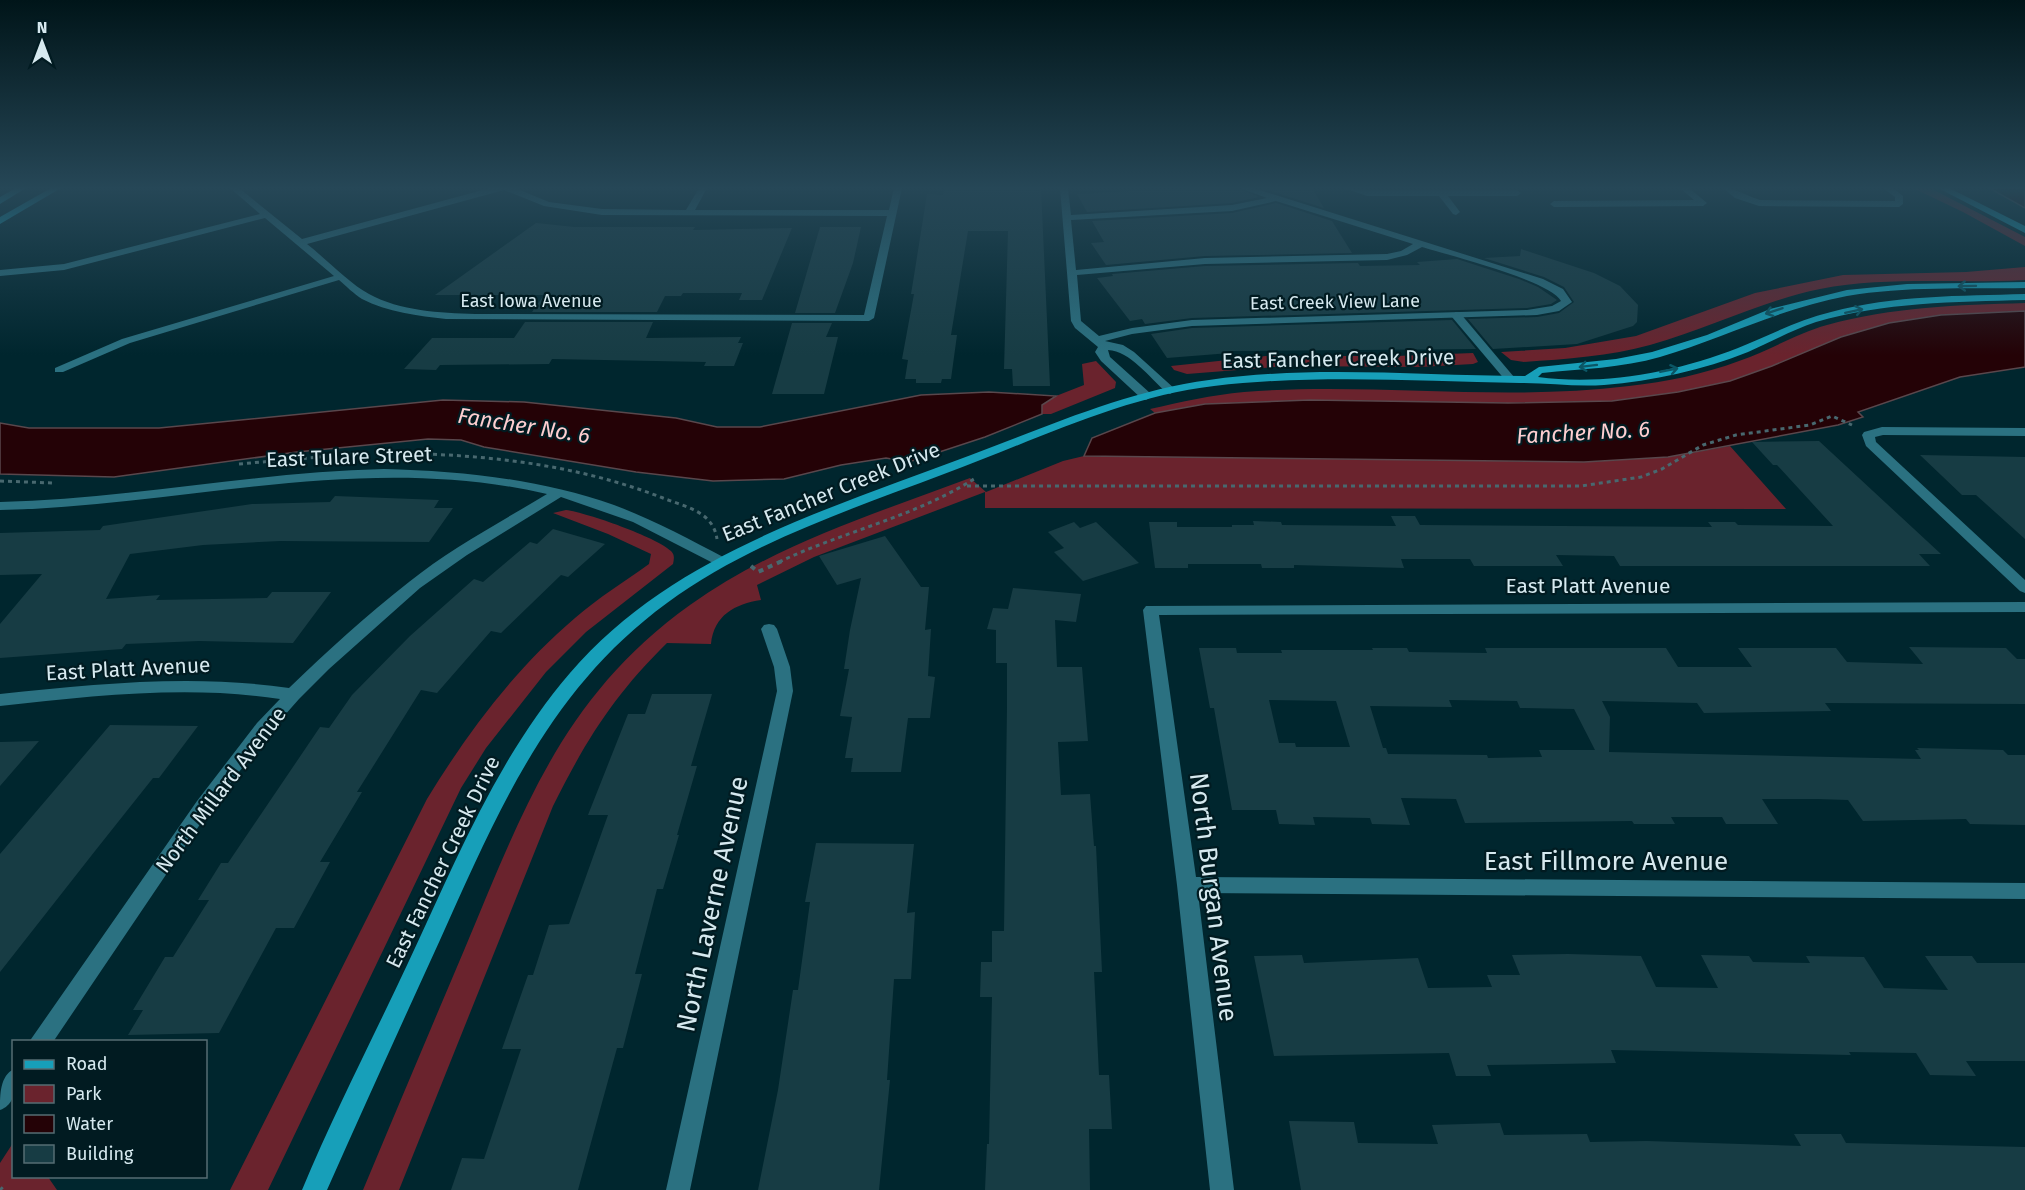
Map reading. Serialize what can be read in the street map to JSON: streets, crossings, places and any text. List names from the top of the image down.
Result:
{
  "streets": {
    "street": [
      "East Iowa Avenue",
      "East Creek View Lane",
      "East Fancher Creek Drive",
      "East Tulare Street",
      "East Platt Avenue",
      "North Millard Avenue",
      "East Fillmore Avenue",
      "North Burgan Avenue",
      "North Laverne Avenue"
    ]
  },
  "crossings": [
    ["East Fancher Creek Drive", "East Tulare Street"],
    ["East Tulare Street", "North Millard Avenue"],
    ["East Platt Avenue", "North Millard Avenue"],
    ["East Platt Avenue", "North Burgan Avenue"],
    ["East Fillmore Avenue", "North Burgan Avenue"]
  ],
  "water": ["Fancher No. 6"],
  "legend": [
    "Road",
    "Park",
    "Water",
    "Building"
  ],
  "north": "top"
}
